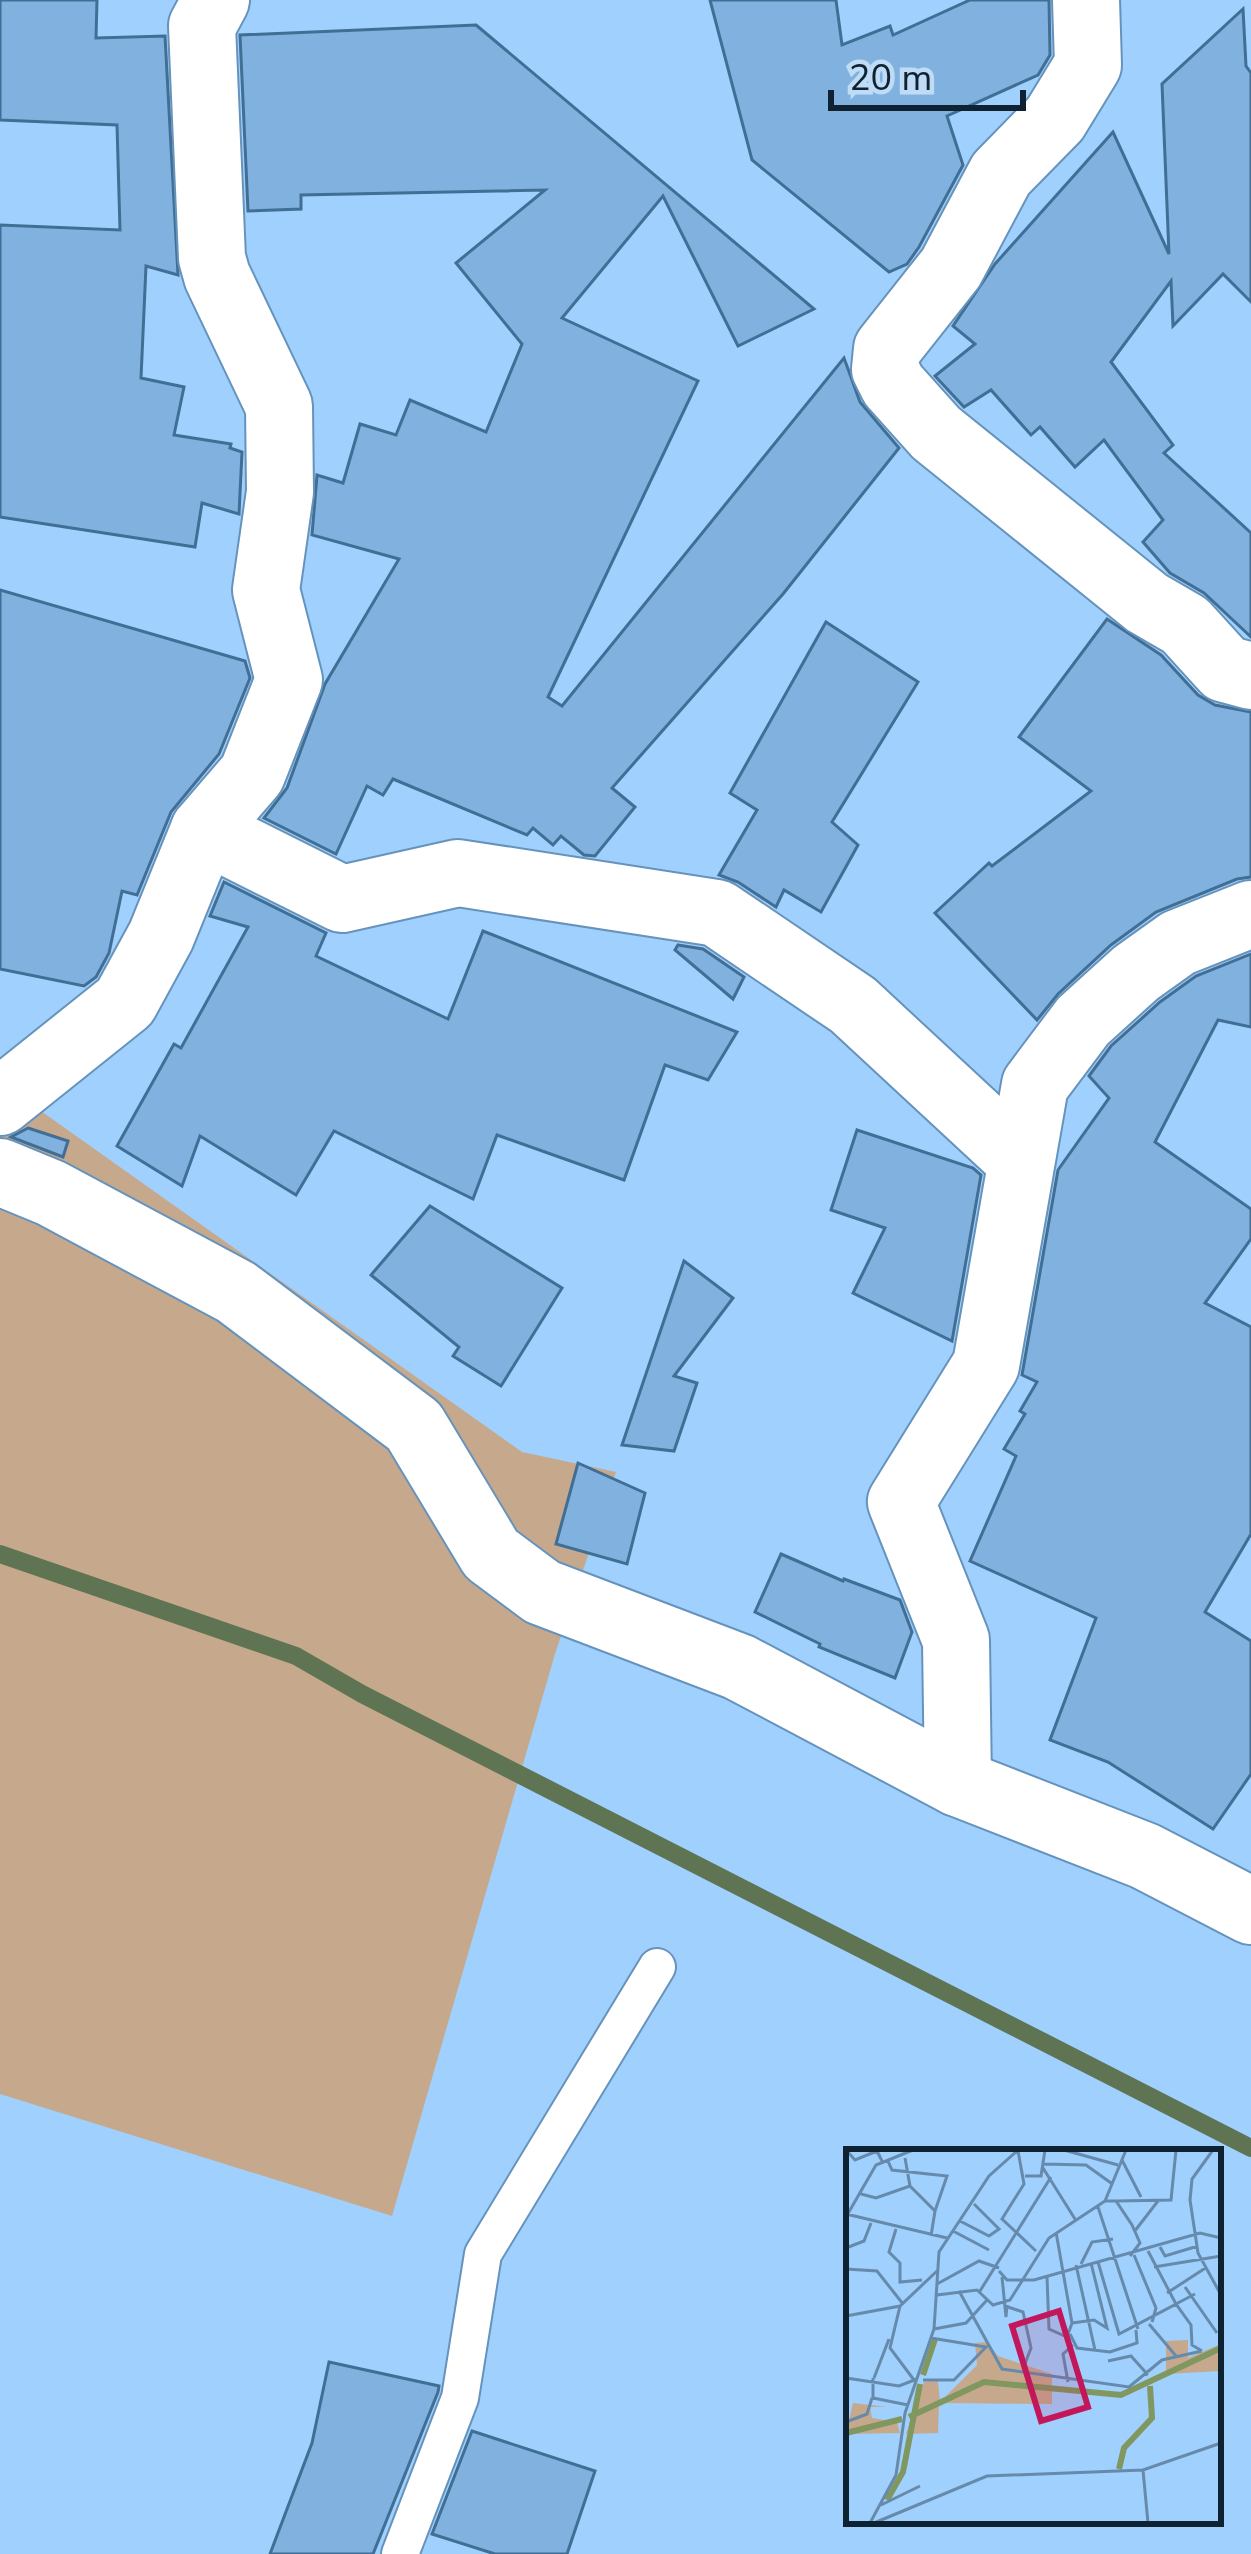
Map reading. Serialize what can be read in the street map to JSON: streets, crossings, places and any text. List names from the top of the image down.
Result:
{
  "scale_bar": "20 m"
}
